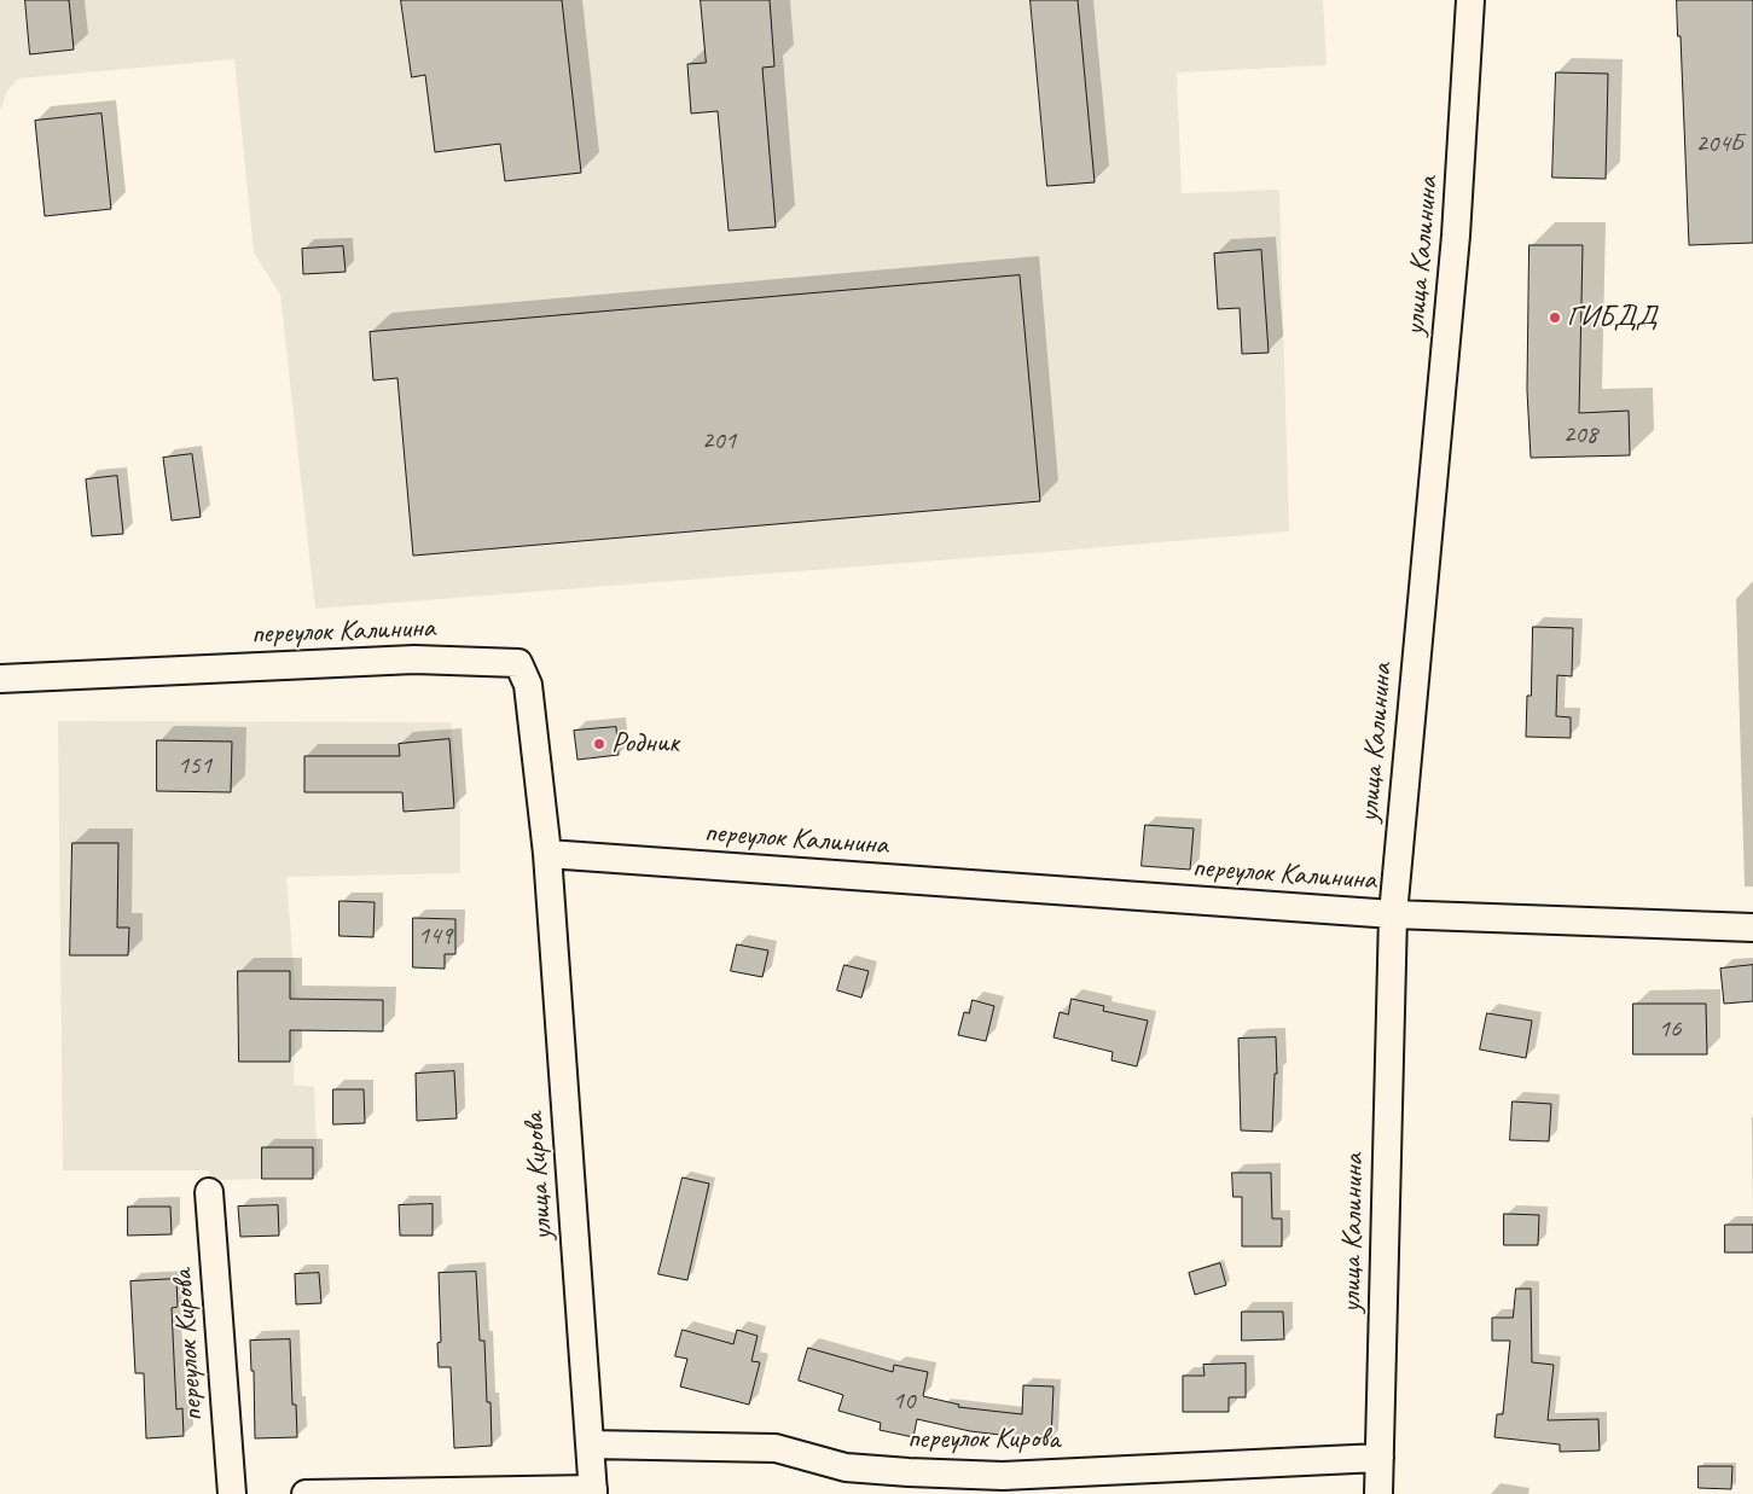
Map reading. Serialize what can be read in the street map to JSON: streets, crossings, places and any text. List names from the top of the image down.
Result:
{
  "streets": {
    "street": [
      "улица Калинина",
      "переулок Калинина",
      "улица Кирова",
      "переулок Кирова"
    ]
  },
  "crossings": [
    ["улица Калинина", "переулок Калинина"],
    ["улица Калинина", "переулок Кирова"],
    ["переулок Калинина", "улица Кирова"],
    ["улица Кирова", "переулок Кирова"]
  ],
  "places": ["ГИБДД", "Родник"],
  "house_numbers": [
    "204Б",
    "208",
    "201",
    "151",
    "149",
    "16",
    "10"
  ]
}
